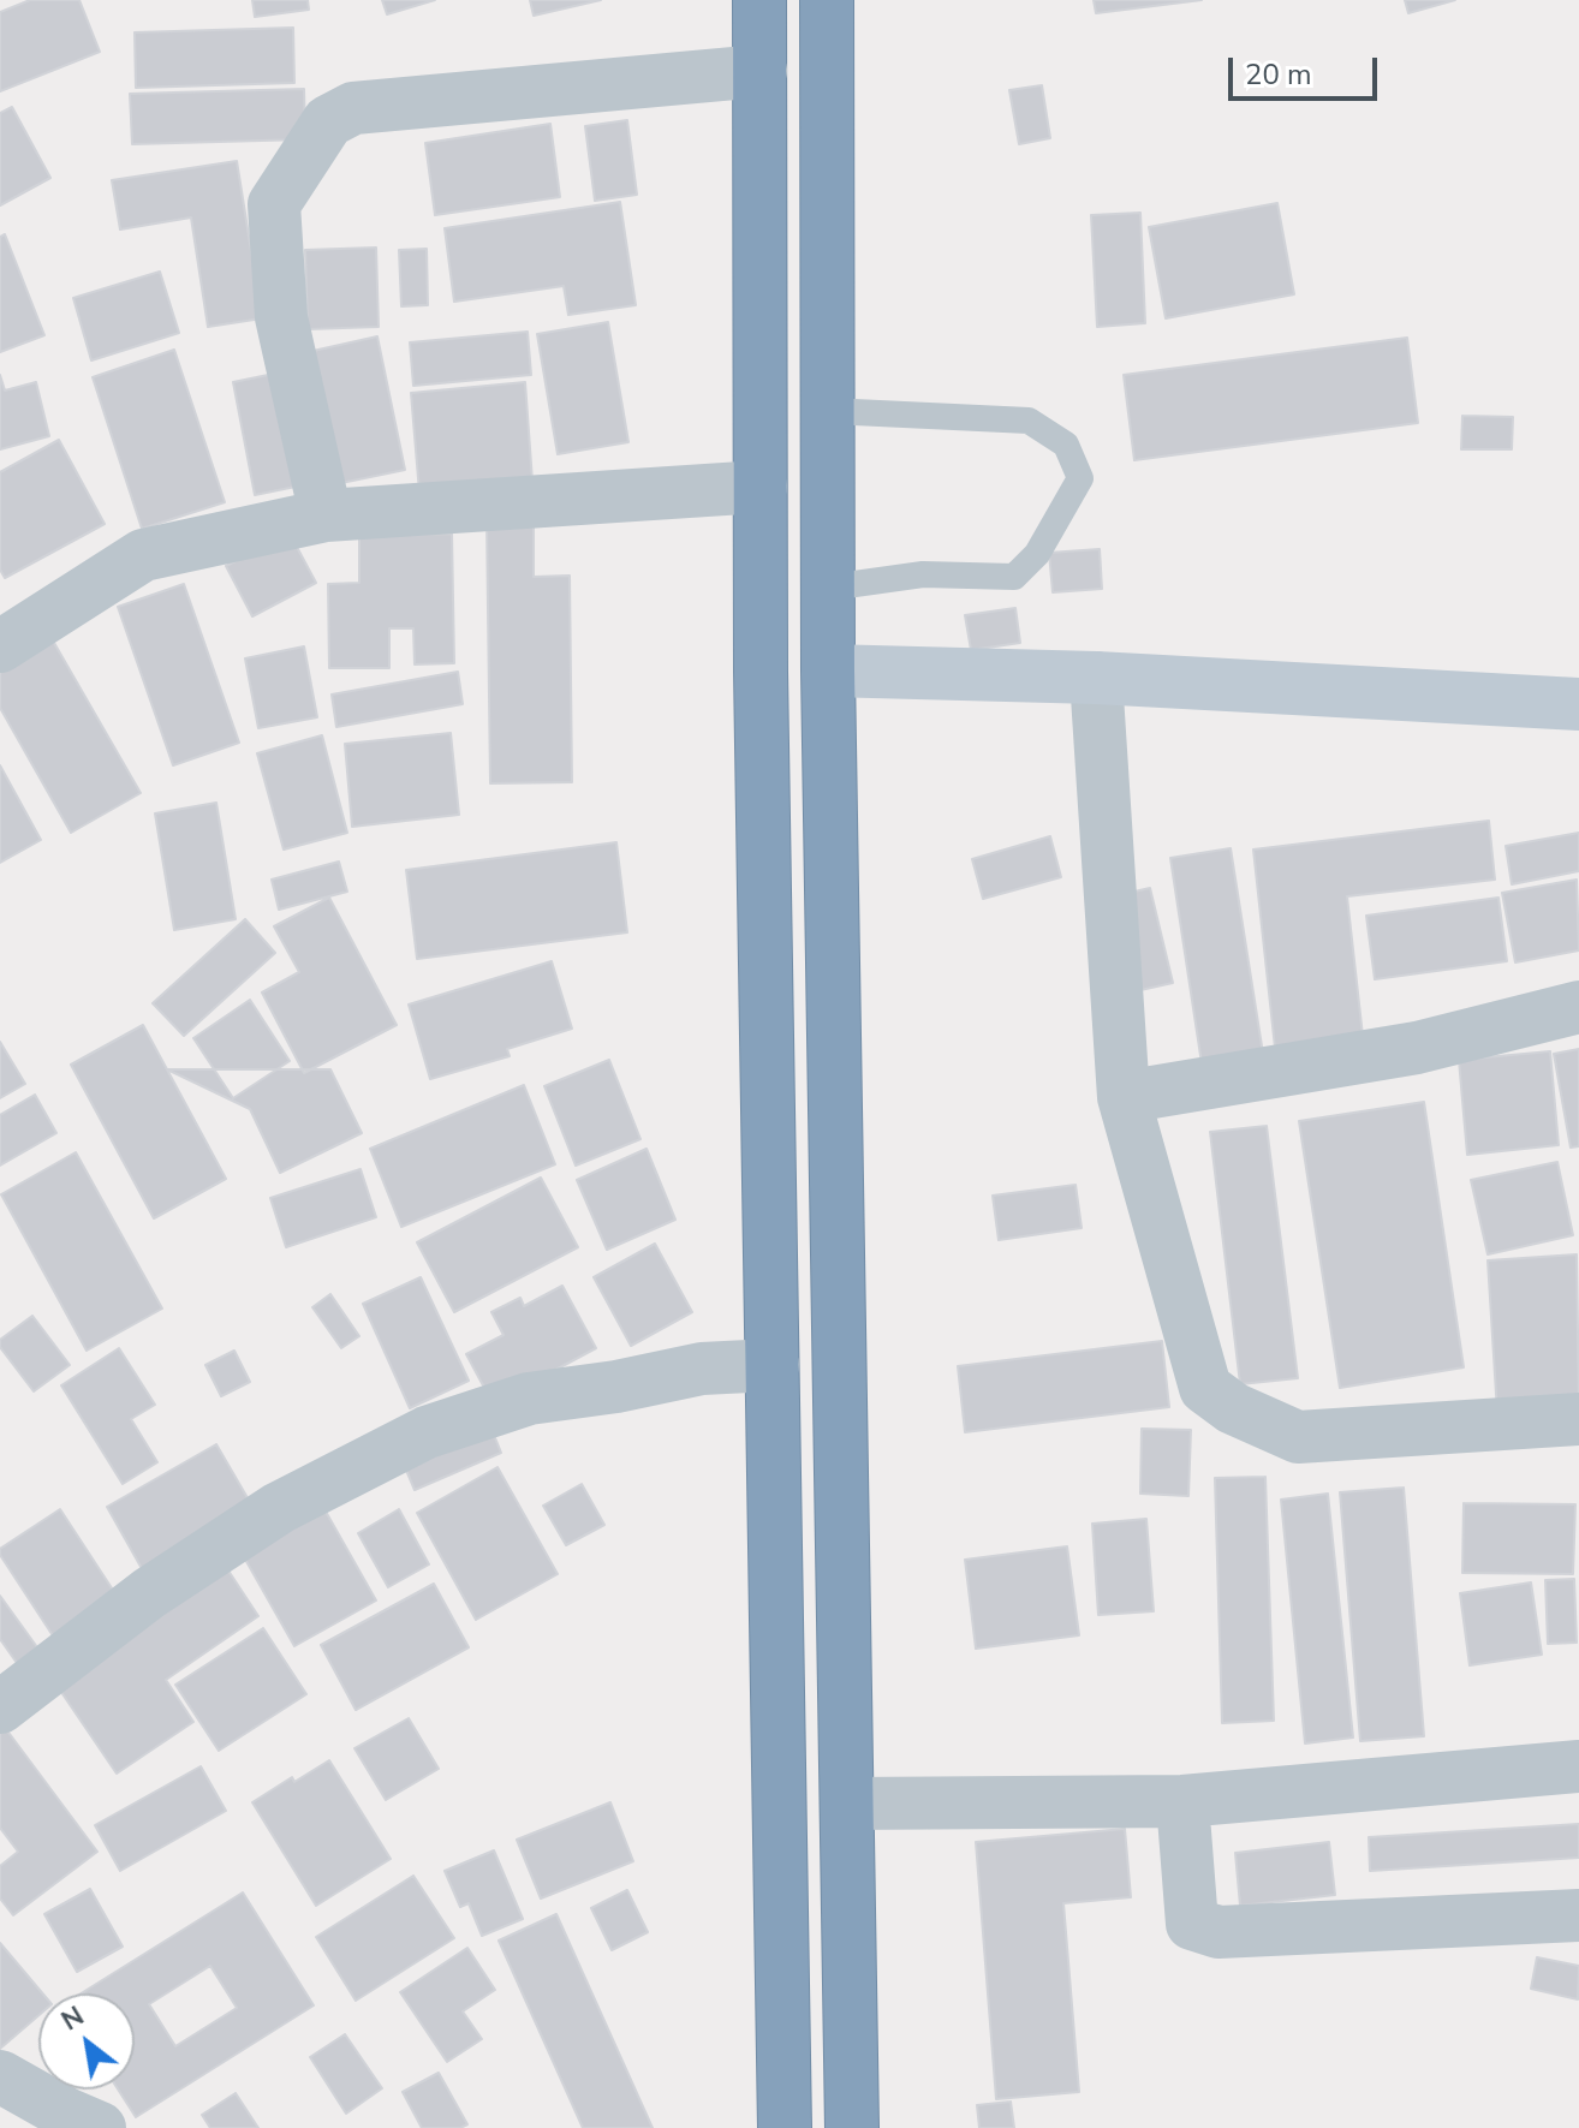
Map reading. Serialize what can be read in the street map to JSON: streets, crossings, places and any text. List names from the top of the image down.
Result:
{
  "scale_bar": "20 m",
  "north": "top left"
}
